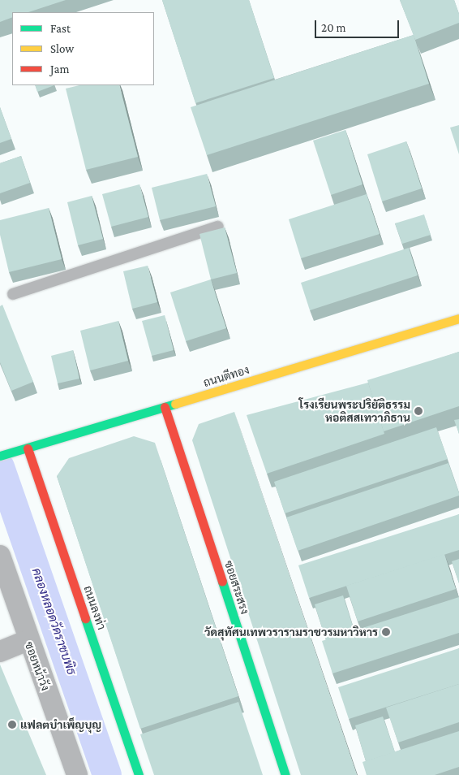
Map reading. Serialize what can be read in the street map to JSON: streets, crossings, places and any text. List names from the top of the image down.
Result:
{
  "streets": {
    "street": [
      "ถนนตีทอง",
      "ซอยสระสรง",
      "ถนนลงท่า",
      "ซอยหน้าวัง"
    ]
  },
  "crossings": [
    ["ถนนตีทอง", "ซอยสระสรง"],
    ["ถนนตีทอง", "ถนนลงท่า"]
  ],
  "water": ["คลองหลอดวัดราชบพิธ"],
  "places": ["โรงเรียนพระปริยัติธรรม หอติสสเทวาภิธาน", "วัดสุทัศนเทพวรารามราชวรมหาวิหาร", "แฟลตบำเพ็ญบุญ"],
  "legend": ["Fast", "Slow", "Jam"],
  "scale_bar": "20 m"
}
